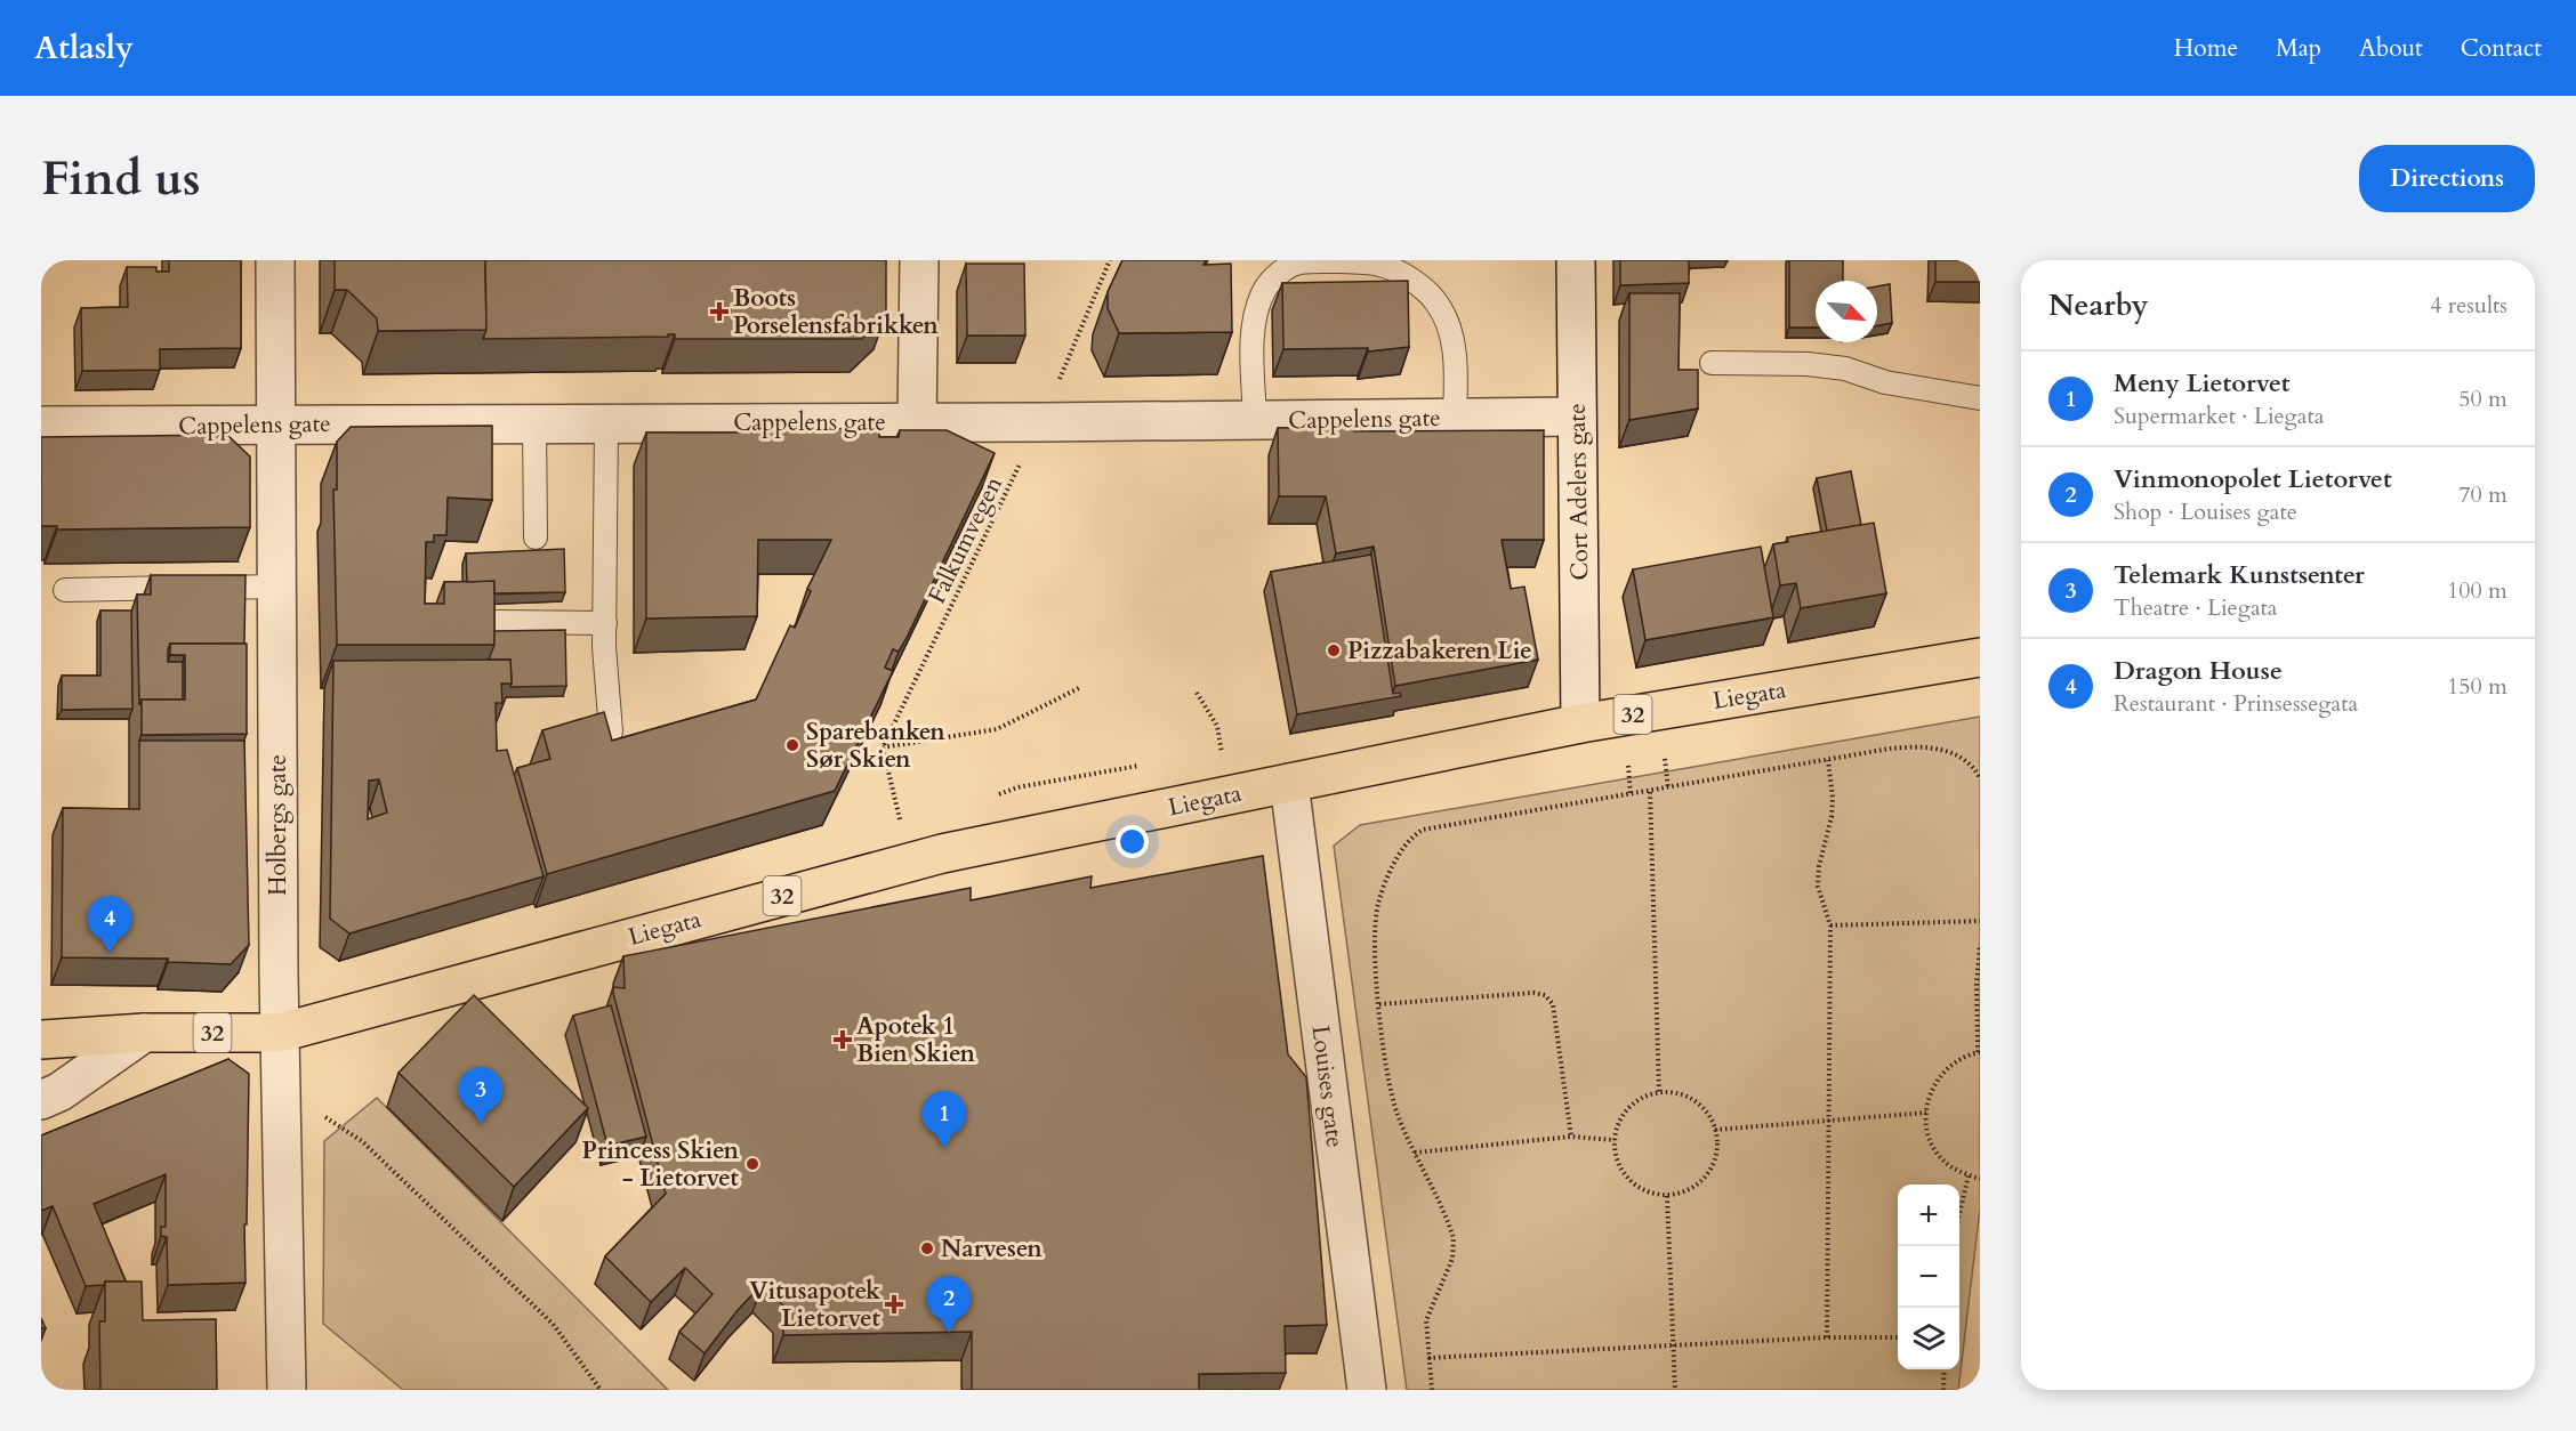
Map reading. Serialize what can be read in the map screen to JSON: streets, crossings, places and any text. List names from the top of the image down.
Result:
{
  "streets": {
    "main road": ["Liegata", "32"],
    "street": [
      "Cappelens gate",
      "Cort Adelers gate",
      "Holbergs gate",
      "Louises gate"
    ],
    "path": ["Falkumvegen"]
  },
  "crossings": [
    ["Cappelens gate", "Cort Adelers gate"],
    ["Cappelens gate", "Falkumvegen"],
    ["Cappelens gate", "Holbergs gate"],
    ["Cort Adelers gate", "Liegata"],
    ["Liegata", "32"],
    ["Liegata", "Holbergs gate"],
    ["Liegata", "Louises gate"],
    ["32", "Holbergs gate"]
  ],
  "places": {
    "health": ["Boots Porselensfabrikken", "Apotek 1 Bien Skien", "Vitusapotek Lietorvet"],
    "other": [
      "Pizzabakeren Lie",
      "Sparebanken Sør Skien",
      "Princess Skien - Lietorvet",
      "Narvesen"
    ]
  },
  "north": "bottom right",
  "page": {
    "header": "Atlasly",
    "nav": [
      "Home",
      "Map",
      "About",
      "Contact"
    ],
    "buttons": "Directions",
    "title": "Find us",
    "heading": ["Nearby", "4 results"],
    "list": [
      {
        "mark": "1",
        "name": "Meny Lietorvet",
        "note": "Supermarket · Liegata",
        "value": "50 m"
      },
      {
        "mark": "2",
        "name": "Vinmonopolet Lietorvet",
        "note": "Shop · Louises gate",
        "value": "70 m"
      },
      {
        "mark": "3",
        "name": "Telemark Kunstsenter",
        "note": "Theatre · Liegata",
        "value": "100 m"
      },
      {
        "mark": "4",
        "name": "Dragon House",
        "note": "Restaurant · Prinsessegata",
        "value": "150 m"
      }
    ],
    "pins": [
      "4",
      "3",
      "1",
      "2"
    ],
    "map_buttons": ["+", "−"]
  }
}
